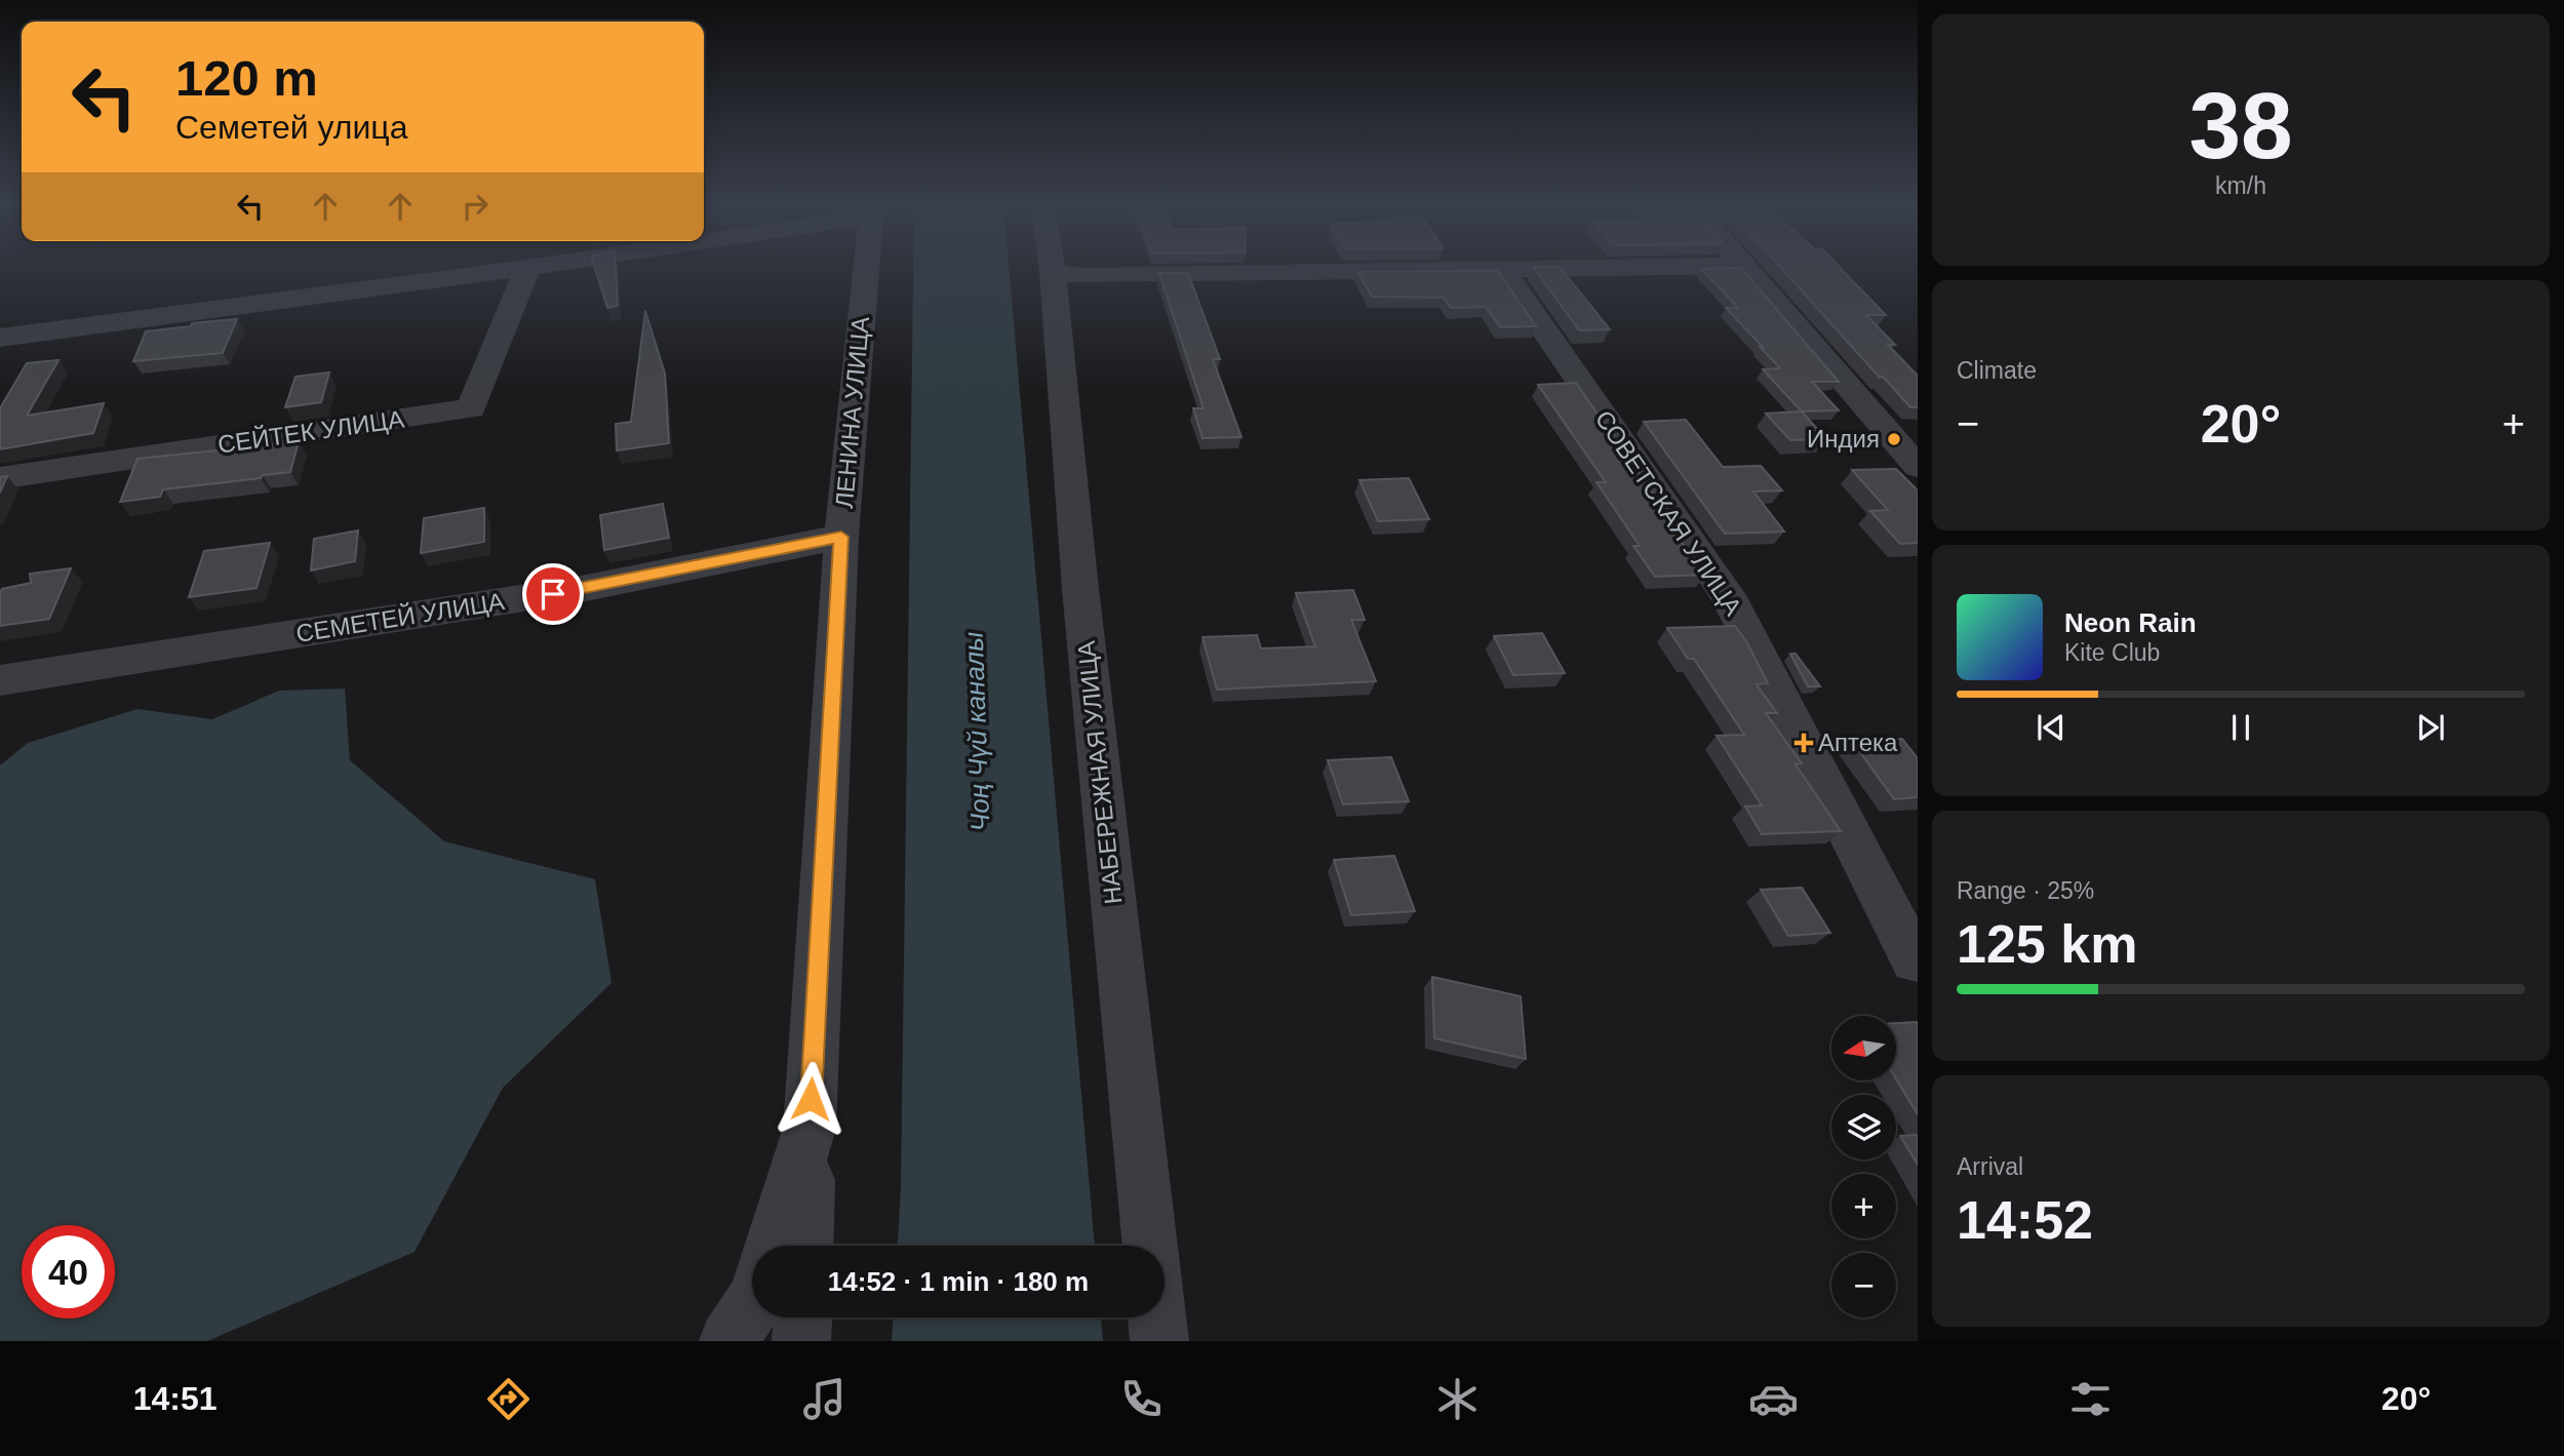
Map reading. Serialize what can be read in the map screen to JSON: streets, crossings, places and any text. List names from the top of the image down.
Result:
{
  "streets": {
    "street": [
      "ЛЕНИНА УЛИЦА",
      "СЕЙТЕК УЛИЦА",
      "СОВЕТСКАЯ УЛИЦА",
      "СЕМЕТЕЙ УЛИЦА",
      "НАБЕРЕЖНАЯ УЛИЦА"
    ]
  },
  "crossings": [
    ["ЛЕНИНА УЛИЦА", "СЕМЕТЕЙ УЛИЦА"]
  ],
  "water": ["Чоң Чүй каналы"],
  "places": {
    "other": ["Индия"],
    "health": ["Аптека"]
  },
  "north": "left",
  "page": {
    "tile": [
      ["38", "km/h"],
      "Climate",
      ["Range · 25%", "125 km"],
      ["Arrival", "14:52"]
    ],
    "turn": ["120 m", "Семетей улица"],
    "heat": ["−", "20°", "+"],
    "song": ["Neon Rain", "Kite Club"],
    "map_buttons": ["+", "−"],
    "limit": "40",
    "trip": "14:52 · 1 min · 180 m",
    "tabs": ["14:51", "20°"]
  }
}
